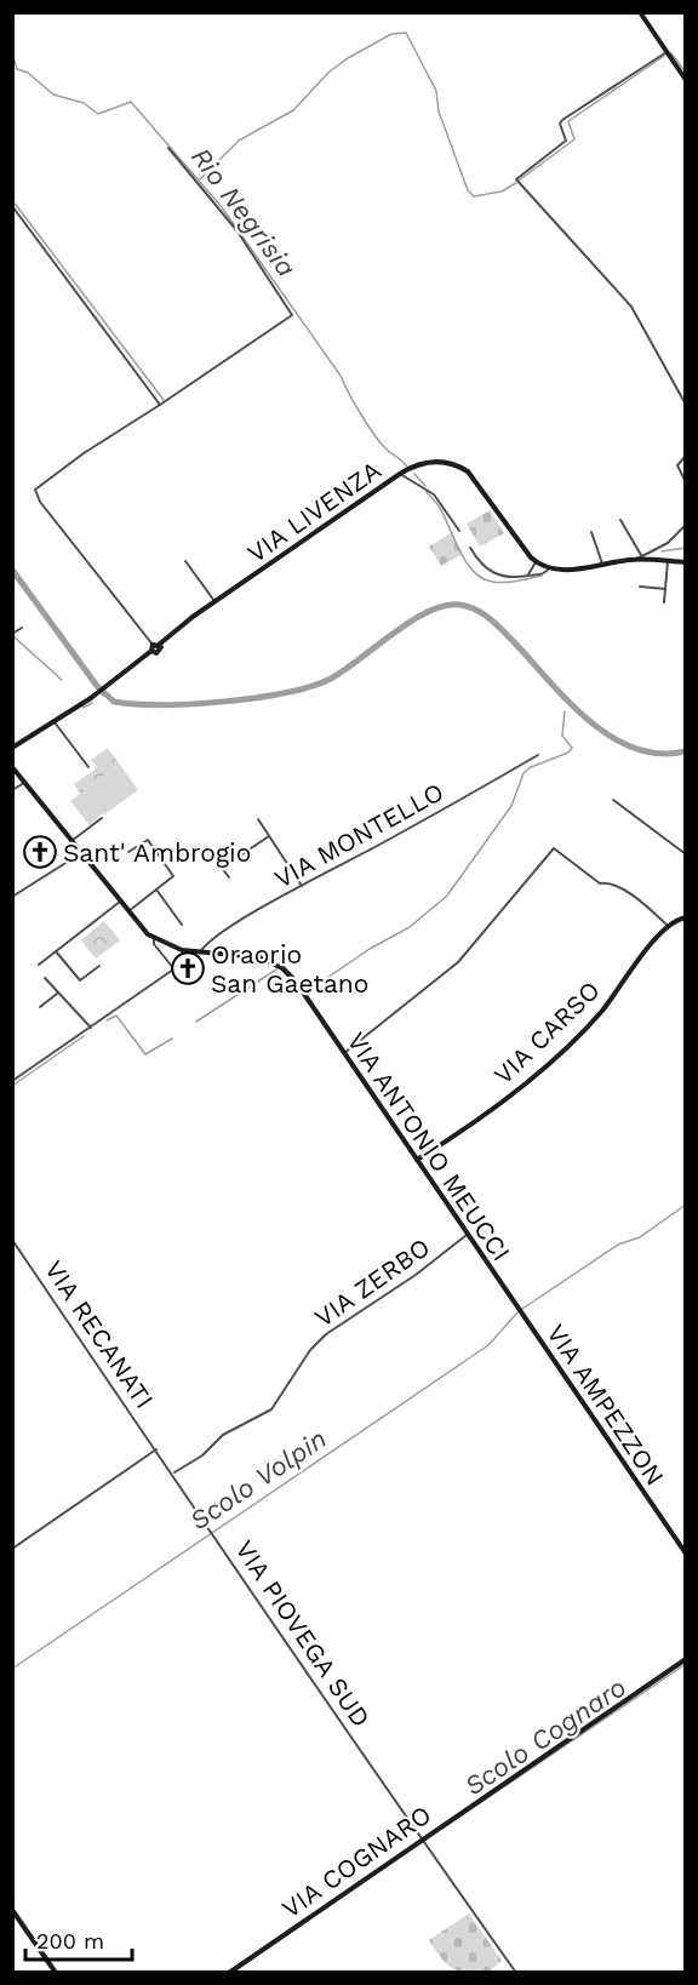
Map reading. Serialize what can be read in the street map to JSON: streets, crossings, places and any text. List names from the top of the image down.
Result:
{
  "streets": {
    "street": [
      "VIA LIVENZA",
      "VIA MONTELLO",
      "VIA CARSO",
      "VIA ANTONIO MEUCCI",
      "VIA ZERBO",
      "VIA RECANATI",
      "VIA AMPEZZON",
      "VIA PIOVEGA SUD",
      "VIA COGNARO"
    ]
  },
  "crossings": [
    ["VIA MONTELLO", "VIA ANTONIO MEUCCI"],
    ["VIA CARSO", "VIA ANTONIO MEUCCI"],
    ["VIA ANTONIO MEUCCI", "VIA ZERBO"],
    ["VIA ANTONIO MEUCCI", "VIA AMPEZZON"],
    ["VIA ZERBO", "VIA PIOVEGA SUD"],
    ["VIA RECANATI", "VIA PIOVEGA SUD"],
    ["VIA PIOVEGA SUD", "VIA COGNARO"]
  ],
  "water": ["Rio Negrisia", "Scolo Volpin", "Scolo Cognaro"],
  "places": {
    "church": ["Sant' Ambrogio", "Oraorio San Gaetano"]
  },
  "scale_bar": "200 m"
}
